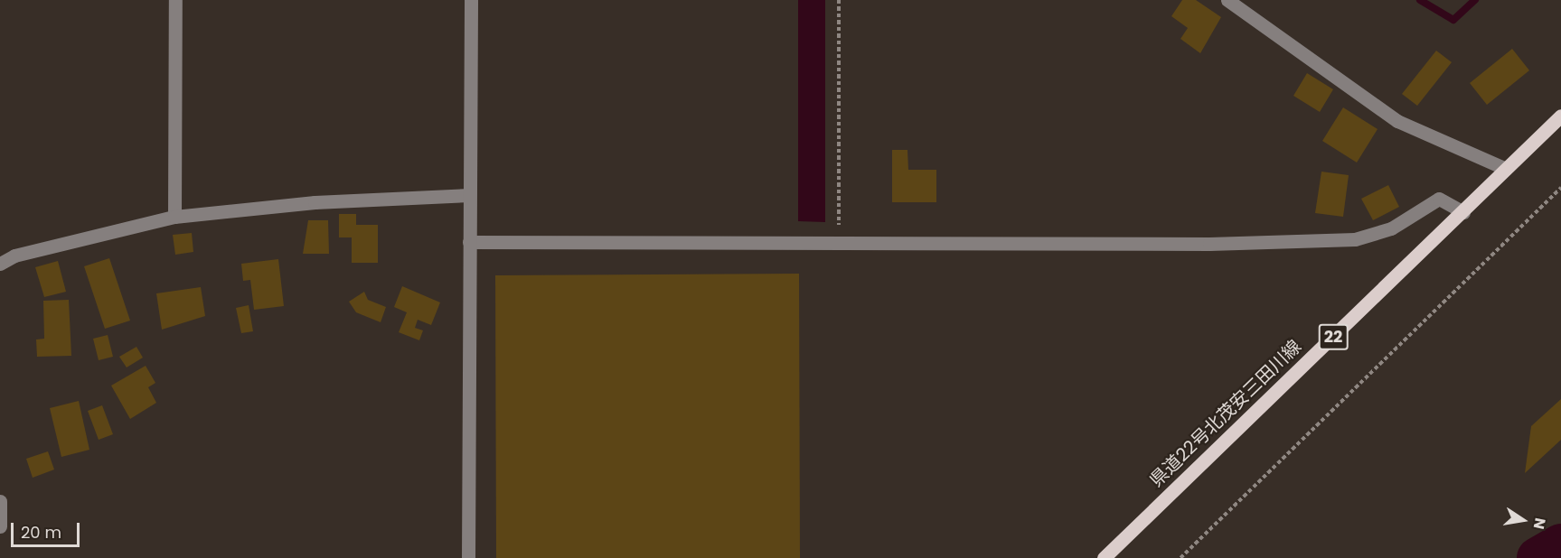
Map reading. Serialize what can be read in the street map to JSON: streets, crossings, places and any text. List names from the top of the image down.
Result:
{
  "streets": {
    "main road": ["22", "県道22号北茂安三田川線"]
  },
  "scale_bar": "20 m",
  "north": "right"
}
